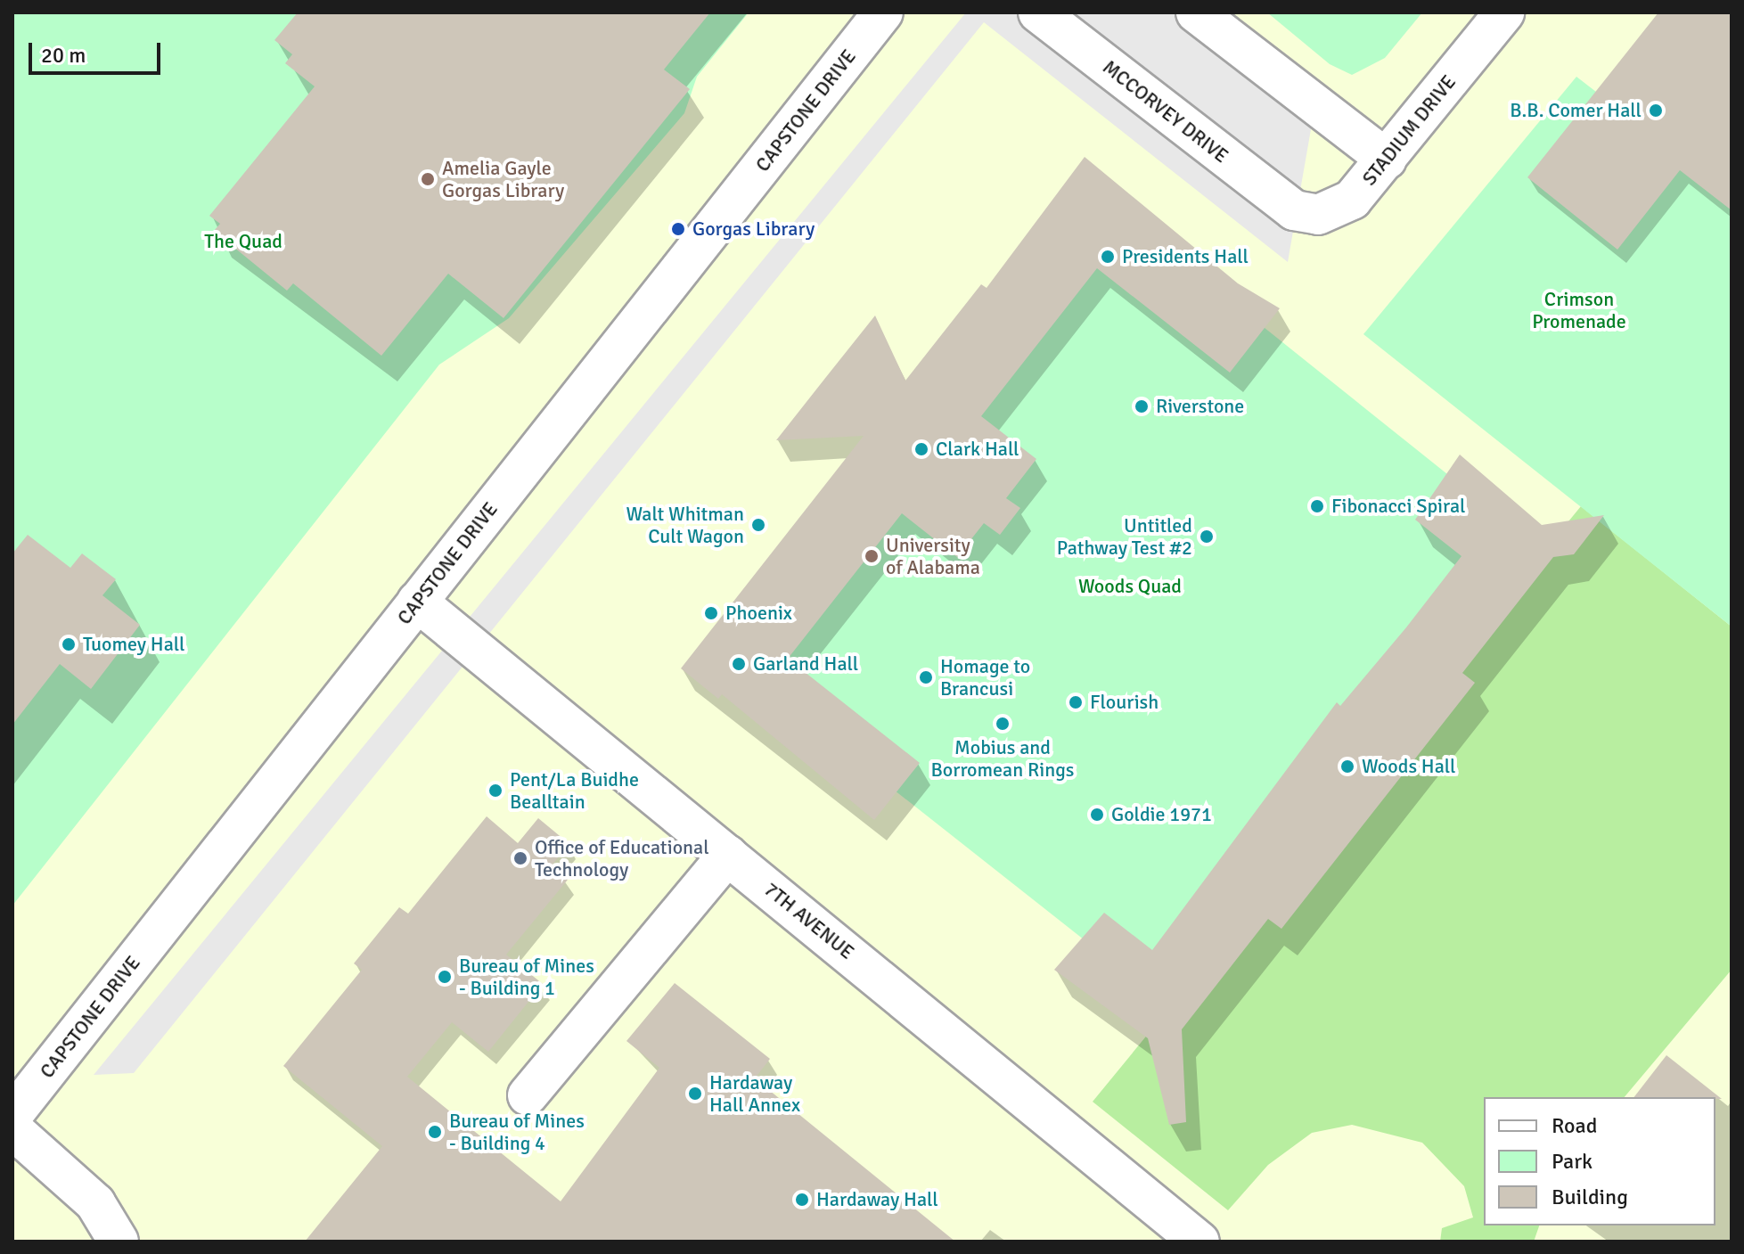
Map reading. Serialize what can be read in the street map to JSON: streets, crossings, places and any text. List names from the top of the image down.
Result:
{
  "streets": {
    "street": [
      "CAPSTONE DRIVE",
      "MCCORVEY DRIVE",
      "STADIUM DRIVE",
      "7TH AVENUE"
    ]
  },
  "crossings": [
    ["CAPSTONE DRIVE", "7TH AVENUE"],
    ["MCCORVEY DRIVE", "STADIUM DRIVE"]
  ],
  "parks": ["The Quad", "Crimson Promenade", "Woods Quad"],
  "places": [
    "B.B. Comer Hall",
    "Amelia Gayle Gorgas Library",
    "Gorgas Library",
    "Presidents Hall",
    "Riverstone",
    "Clark Hall",
    "Fibonacci Spiral",
    "Walt Whitman Cult Wagon",
    "Untitled Pathway Test #2",
    "University of Alabama",
    "Phoenix",
    "Tuomey Hall",
    "Garland Hall",
    "Homage to Brancusi",
    "Flourish",
    "Mobius and Borromean Rings",
    "Woods Hall",
    "Pent/La Buidhe Bealltain",
    "Goldie 1971",
    "Office of Educational Technology",
    "Bureau of Mines - Building 1",
    "Hardaway Hall Annex",
    "Bureau of Mines - Building 4",
    "Hardaway Hall"
  ],
  "legend": ["Road", "Park", "Building"],
  "scale_bar": "20 m"
}
